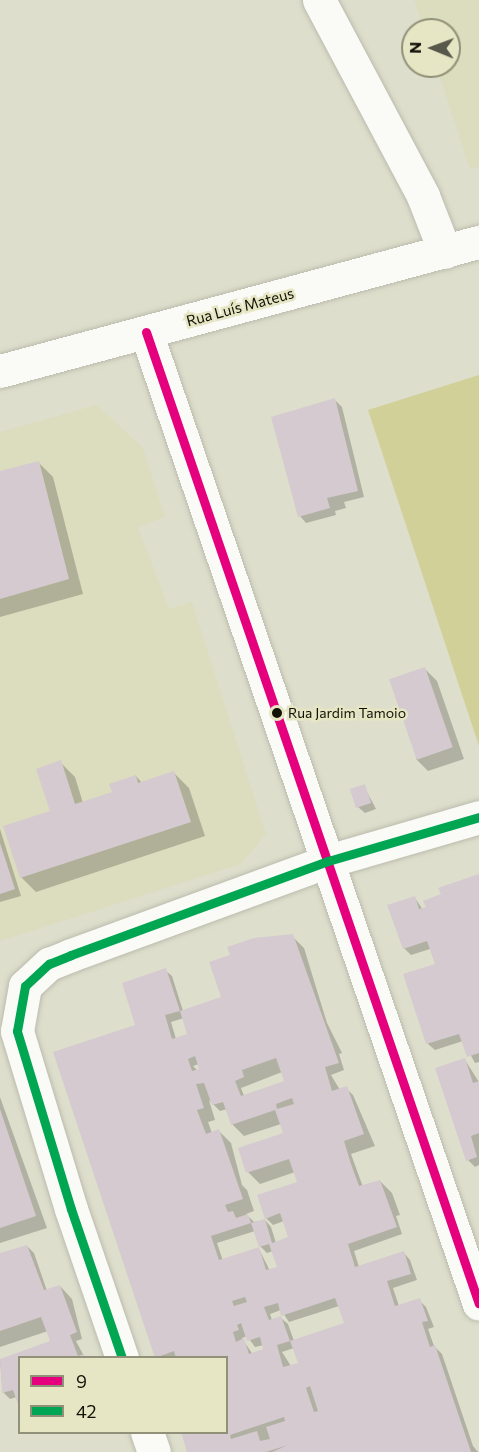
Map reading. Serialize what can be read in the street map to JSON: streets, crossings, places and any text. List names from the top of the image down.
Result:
{
  "streets": {
    "street": ["Rua Luís Mateus"]
  },
  "places": ["Rua Jardim Tamoio"],
  "lines": ["transit line 9", "transit line 42"],
  "legend": ["9", "42"],
  "north": "left"
}
